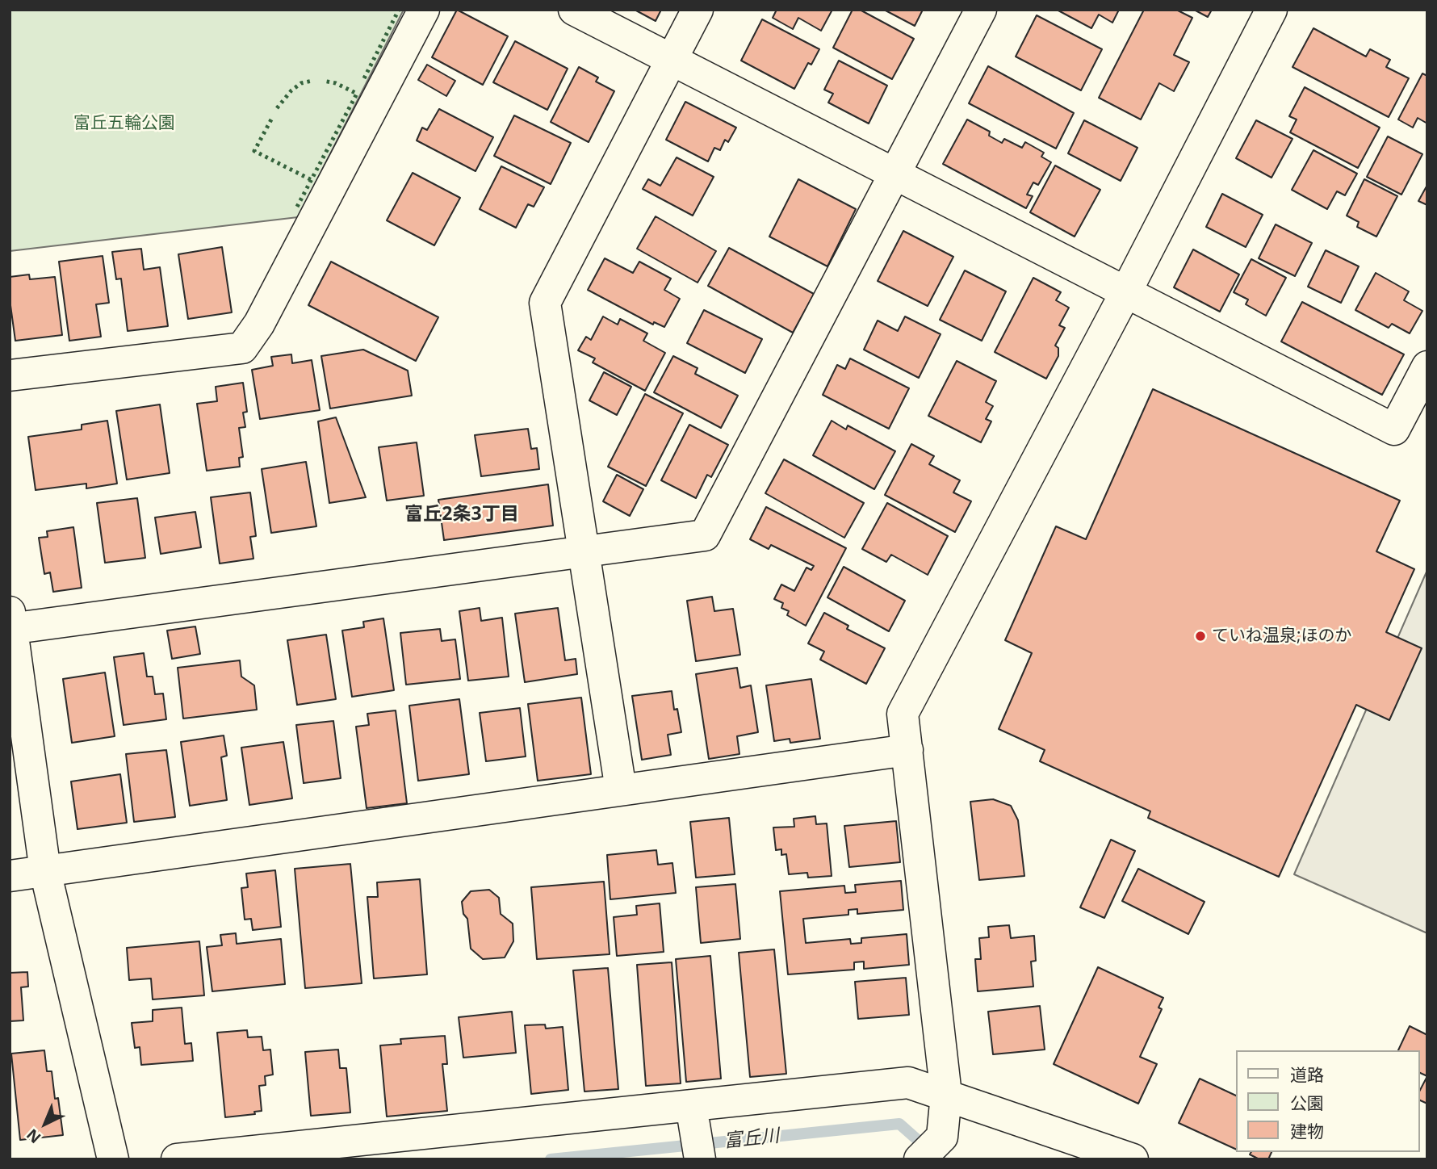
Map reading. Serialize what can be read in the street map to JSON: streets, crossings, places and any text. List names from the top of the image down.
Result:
{
  "districts": ["富丘2条3丁目"],
  "water": ["富丘川"],
  "parks": ["富丘五輪公園"],
  "places": ["ていね温泉;ほのか"],
  "legend": ["道路", "公園", "建物"],
  "north": "bottom left"
}
